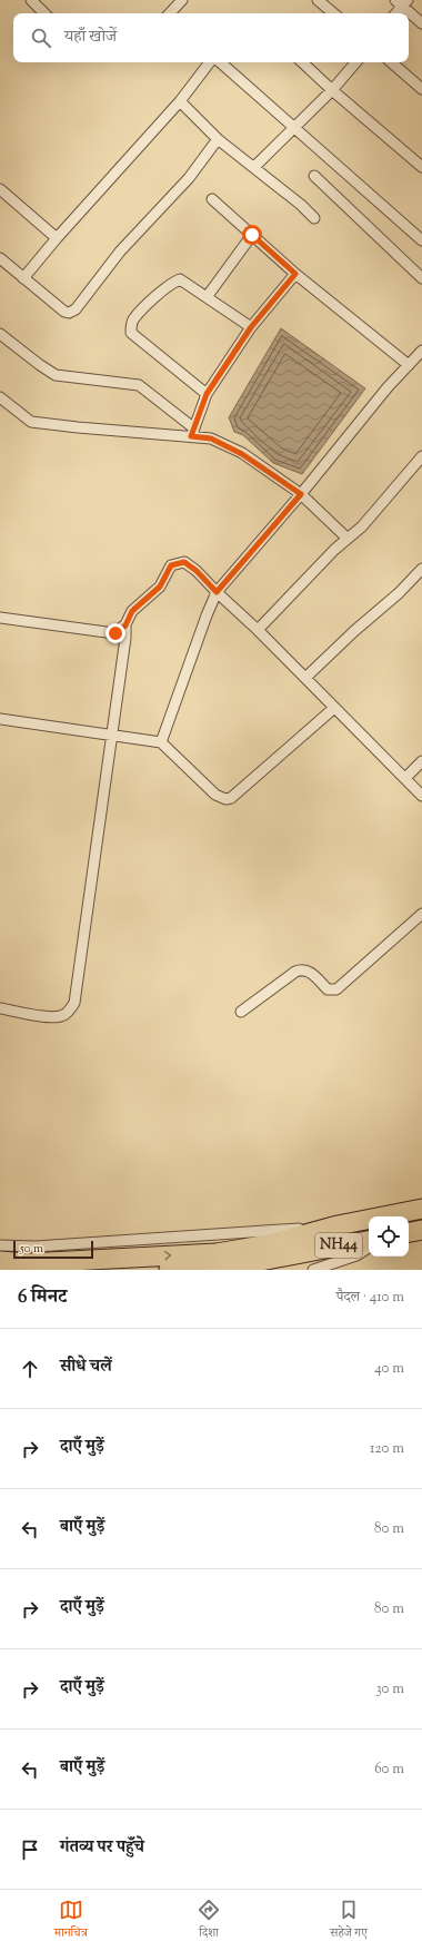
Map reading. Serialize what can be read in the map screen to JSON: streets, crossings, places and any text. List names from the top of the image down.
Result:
{
  "streets": {
    "highway": ["NH44"]
  },
  "scale_bar": "50 m",
  "page": {
    "search": "यहाँ खोजें",
    "scale": "50 m",
    "heading": ["6 मिनट", "पैदल · 410 m"],
    "list": [
      ["सीधे चलें", "40 m"],
      ["दाएँ मुड़ें", "120 m"],
      ["बाएँ मुड़ें", "80 m"],
      ["दाएँ मुड़ें", "80 m"],
      ["दाएँ मुड़ें", "30 m"],
      ["बाएँ मुड़ें", "60 m"],
      "गंतव्य पर पहुँचे"
    ],
    "nav": ["मानचित्र", "दिशा", "सहेजे गए"]
  }
}
